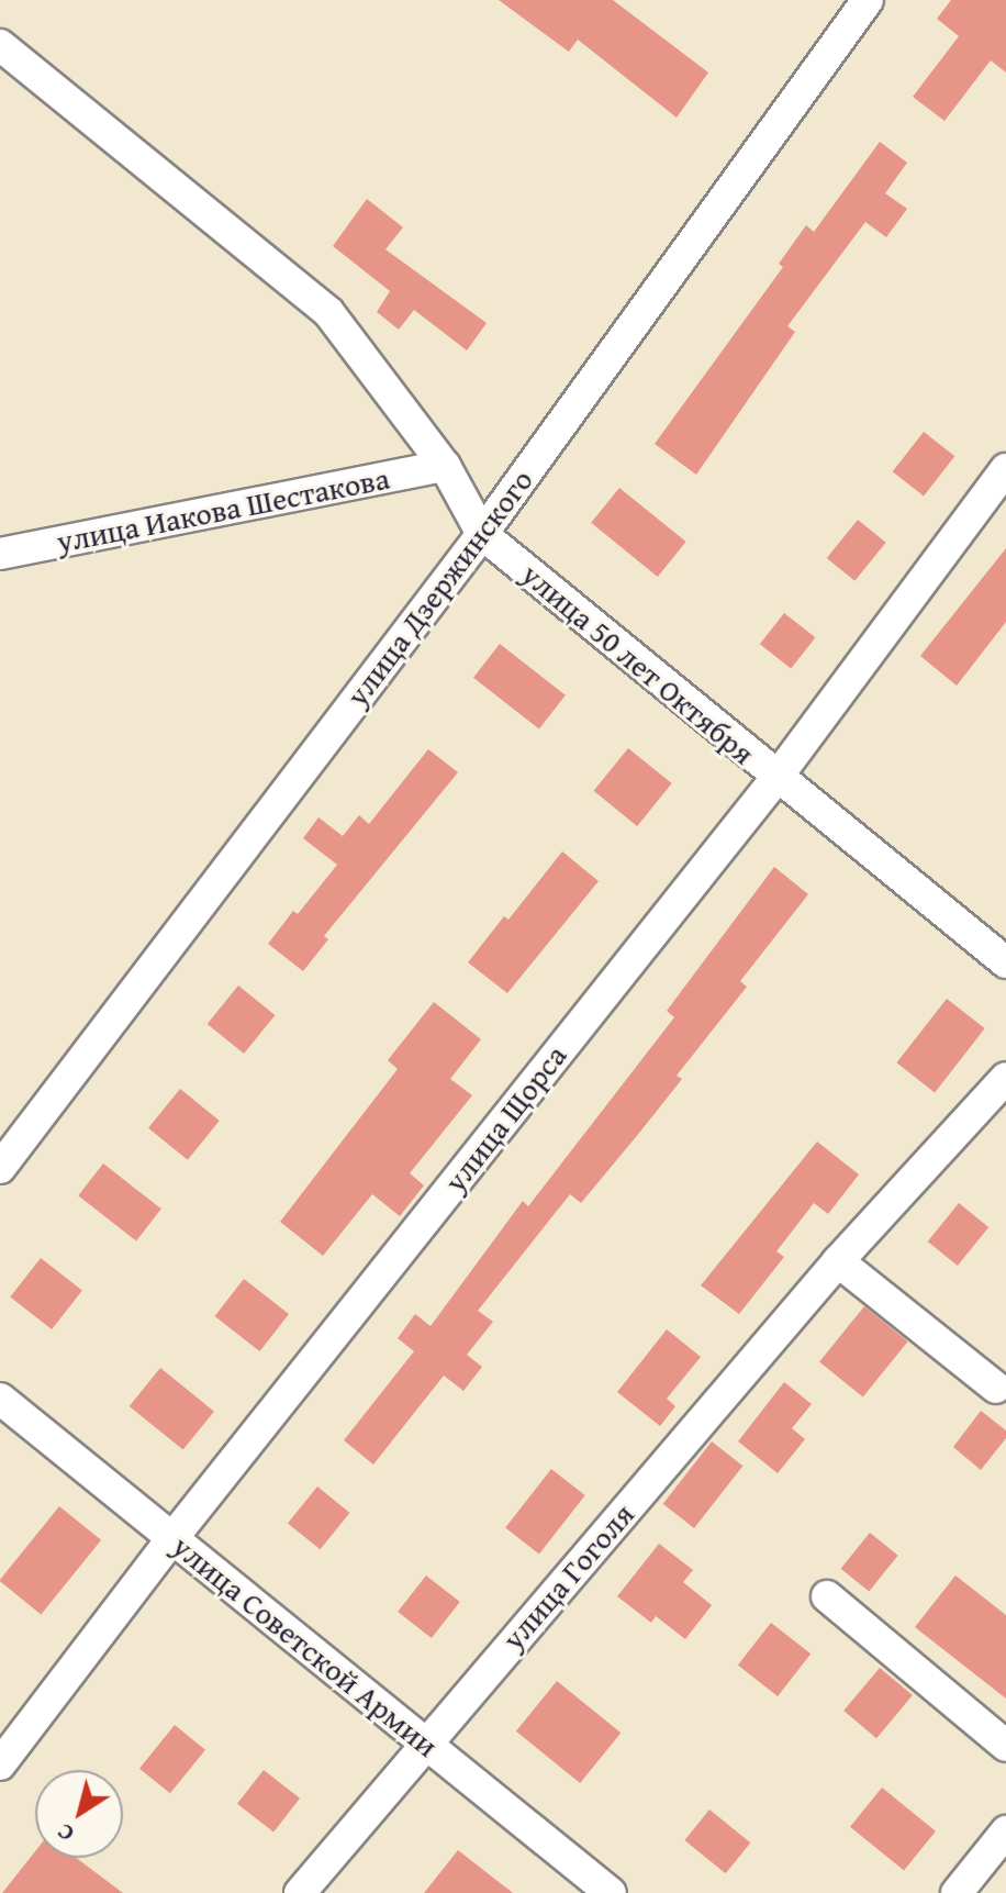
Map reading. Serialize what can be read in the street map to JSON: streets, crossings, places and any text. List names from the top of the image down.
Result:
{
  "streets": {
    "street": [
      "улица Иакова Шестакова",
      "улица Дзержинского",
      "улица 50 лет Октября",
      "улица Щорса",
      "улица Гоголя",
      "улица Советской Армии"
    ]
  },
  "crossings": [
    ["улица Иакова Шестакова", "улица 50 лет Октября"],
    ["улица Дзержинского", "улица 50 лет Октября"],
    ["улица 50 лет Октября", "улица Щорса"],
    ["улица Щорса", "улица Советской Армии"],
    ["улица Гоголя", "улица Советской Армии"]
  ],
  "north": "bottom left"
}
